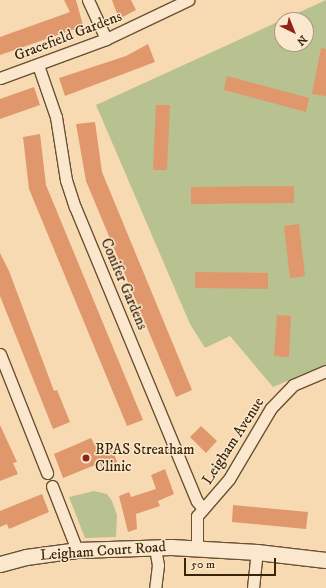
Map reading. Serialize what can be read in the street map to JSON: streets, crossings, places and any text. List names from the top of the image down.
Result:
{
  "streets": {
    "street": [
      "Gracefield Gardens",
      "Conifer Gardens",
      "Leigham Avenue",
      "Leigham Court Road"
    ]
  },
  "crossings": [
    ["Gracefield Gardens", "Conifer Gardens"],
    ["Conifer Gardens", "Leigham Avenue"]
  ],
  "places": ["BPAS Streatham Clinic"],
  "scale_bar": "50 m",
  "north": "bottom right"
}
